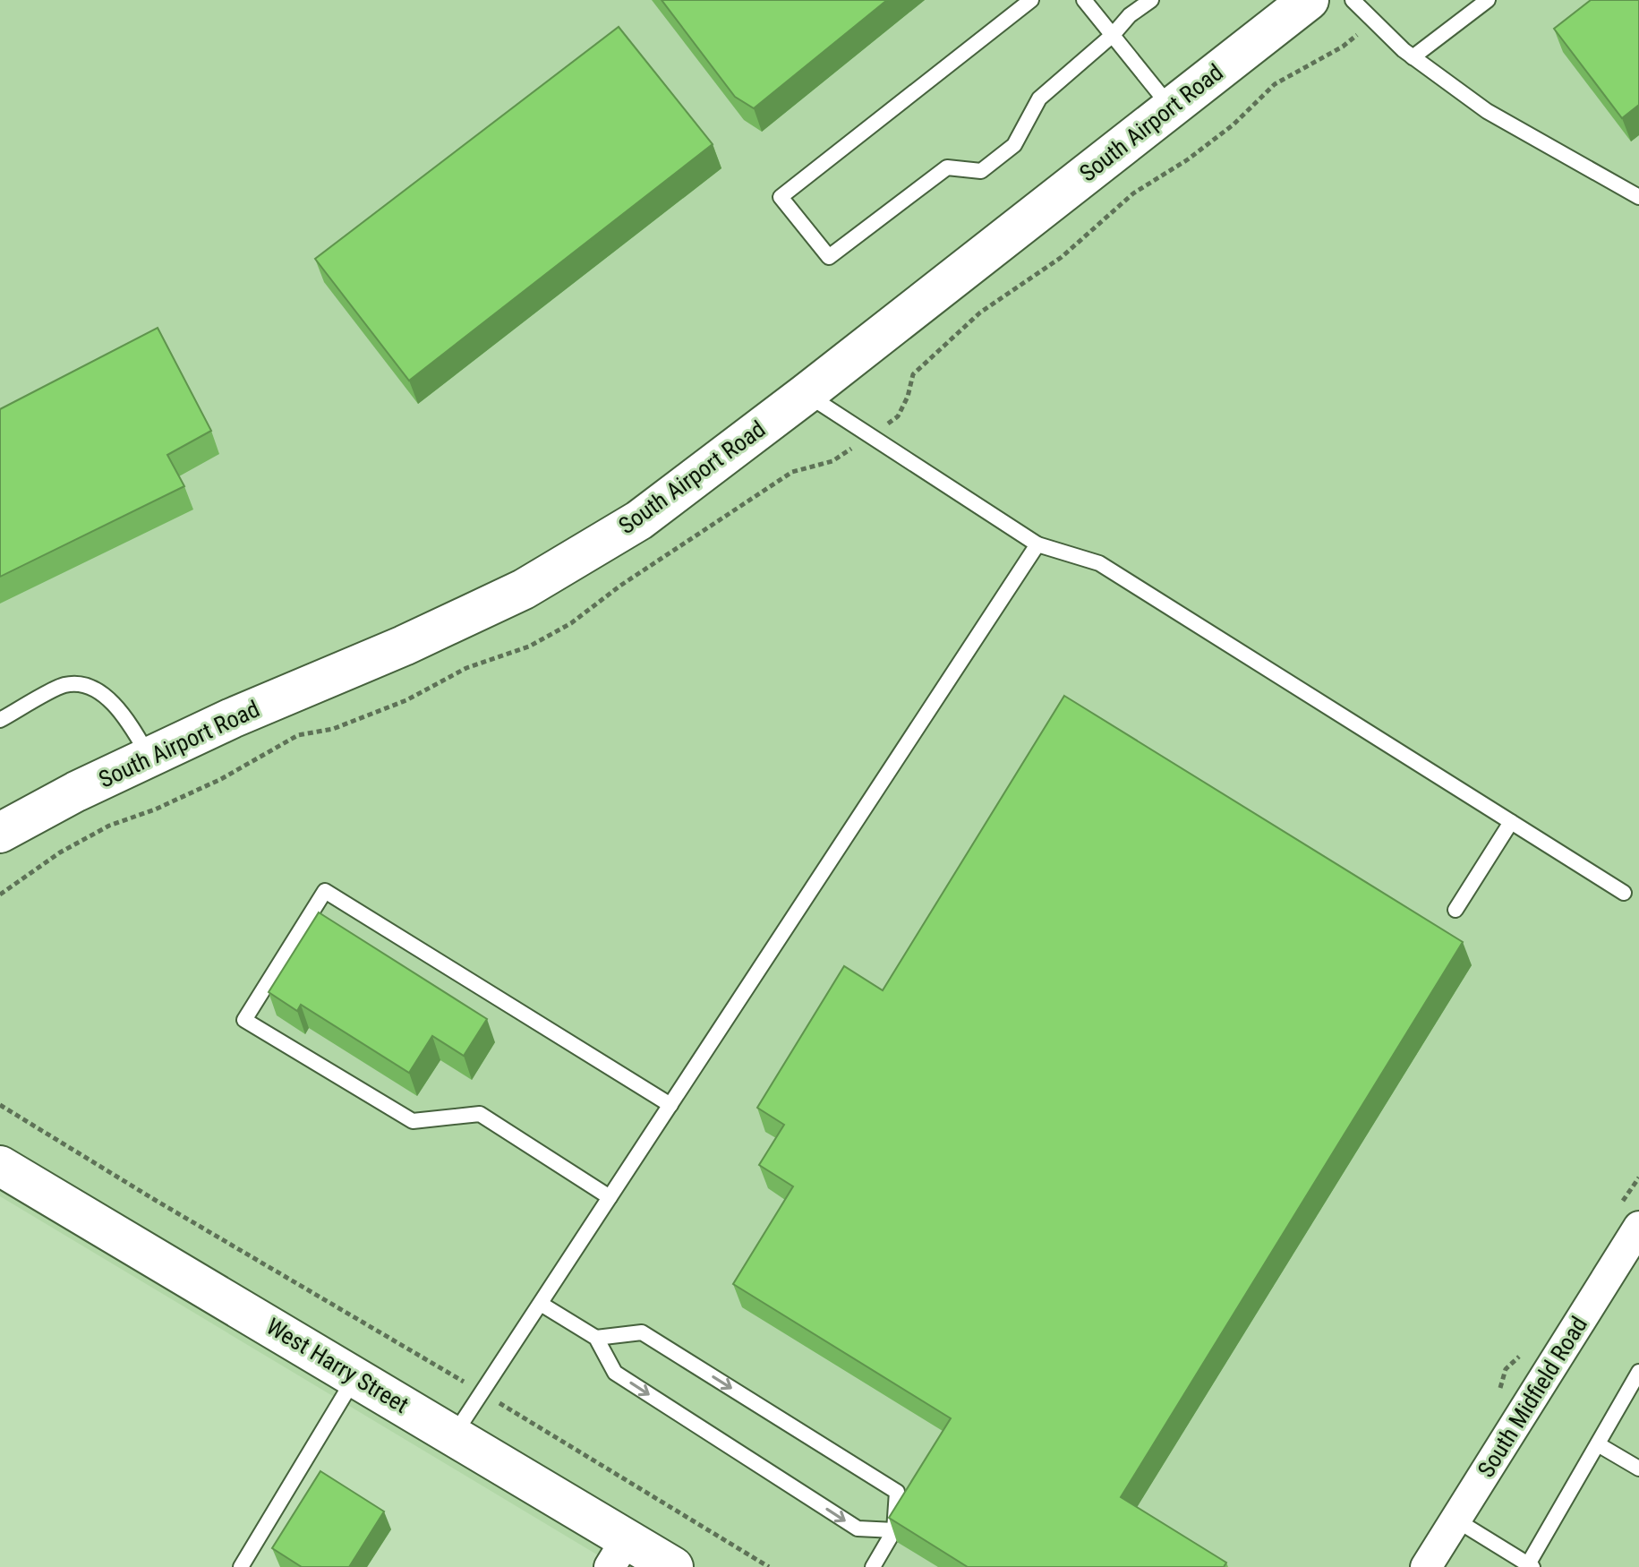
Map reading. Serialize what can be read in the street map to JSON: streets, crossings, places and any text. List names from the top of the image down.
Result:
{
  "streets": {
    "street": ["South Airport Road", "West Harry Street", "South Midfield Road"]
  }
}
